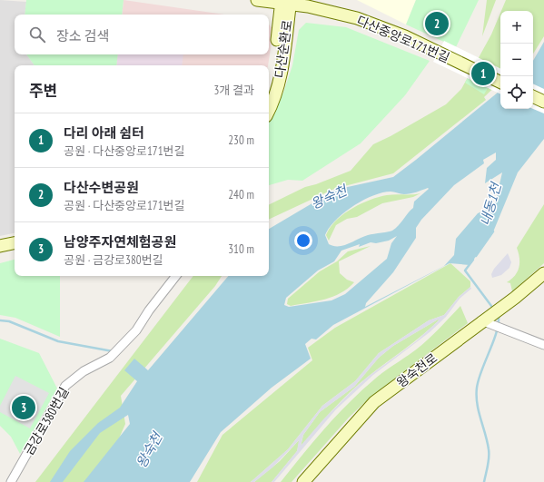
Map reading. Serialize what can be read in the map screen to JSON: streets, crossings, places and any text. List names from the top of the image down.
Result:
{
  "streets": {
    "street": [
      "다산중앙로171번길",
      "다산순환로",
      "왕숙천로",
      "금강로380번길"
    ]
  },
  "crossings": [
    ["다산중앙로171번길", "다산순환로"]
  ],
  "water": ["왕숙천", "내동1천"],
  "page": {
    "pins": ["2", "1", "3"],
    "map_buttons": ["+", "−"],
    "search": "장소 검색",
    "heading": ["주변", "3개 결과"],
    "list": [
      {
        "mark": "1",
        "name": "다리 아래 쉼터",
        "note": "공원 · 다산중앙로171번길",
        "value": "230 m"
      },
      {
        "mark": "2",
        "name": "다산수변공원",
        "note": "공원 · 다산중앙로171번길",
        "value": "240 m"
      },
      {
        "mark": "3",
        "name": "남양주자연체험공원",
        "note": "공원 · 금강로380번길",
        "value": "310 m"
      }
    ]
  }
}
